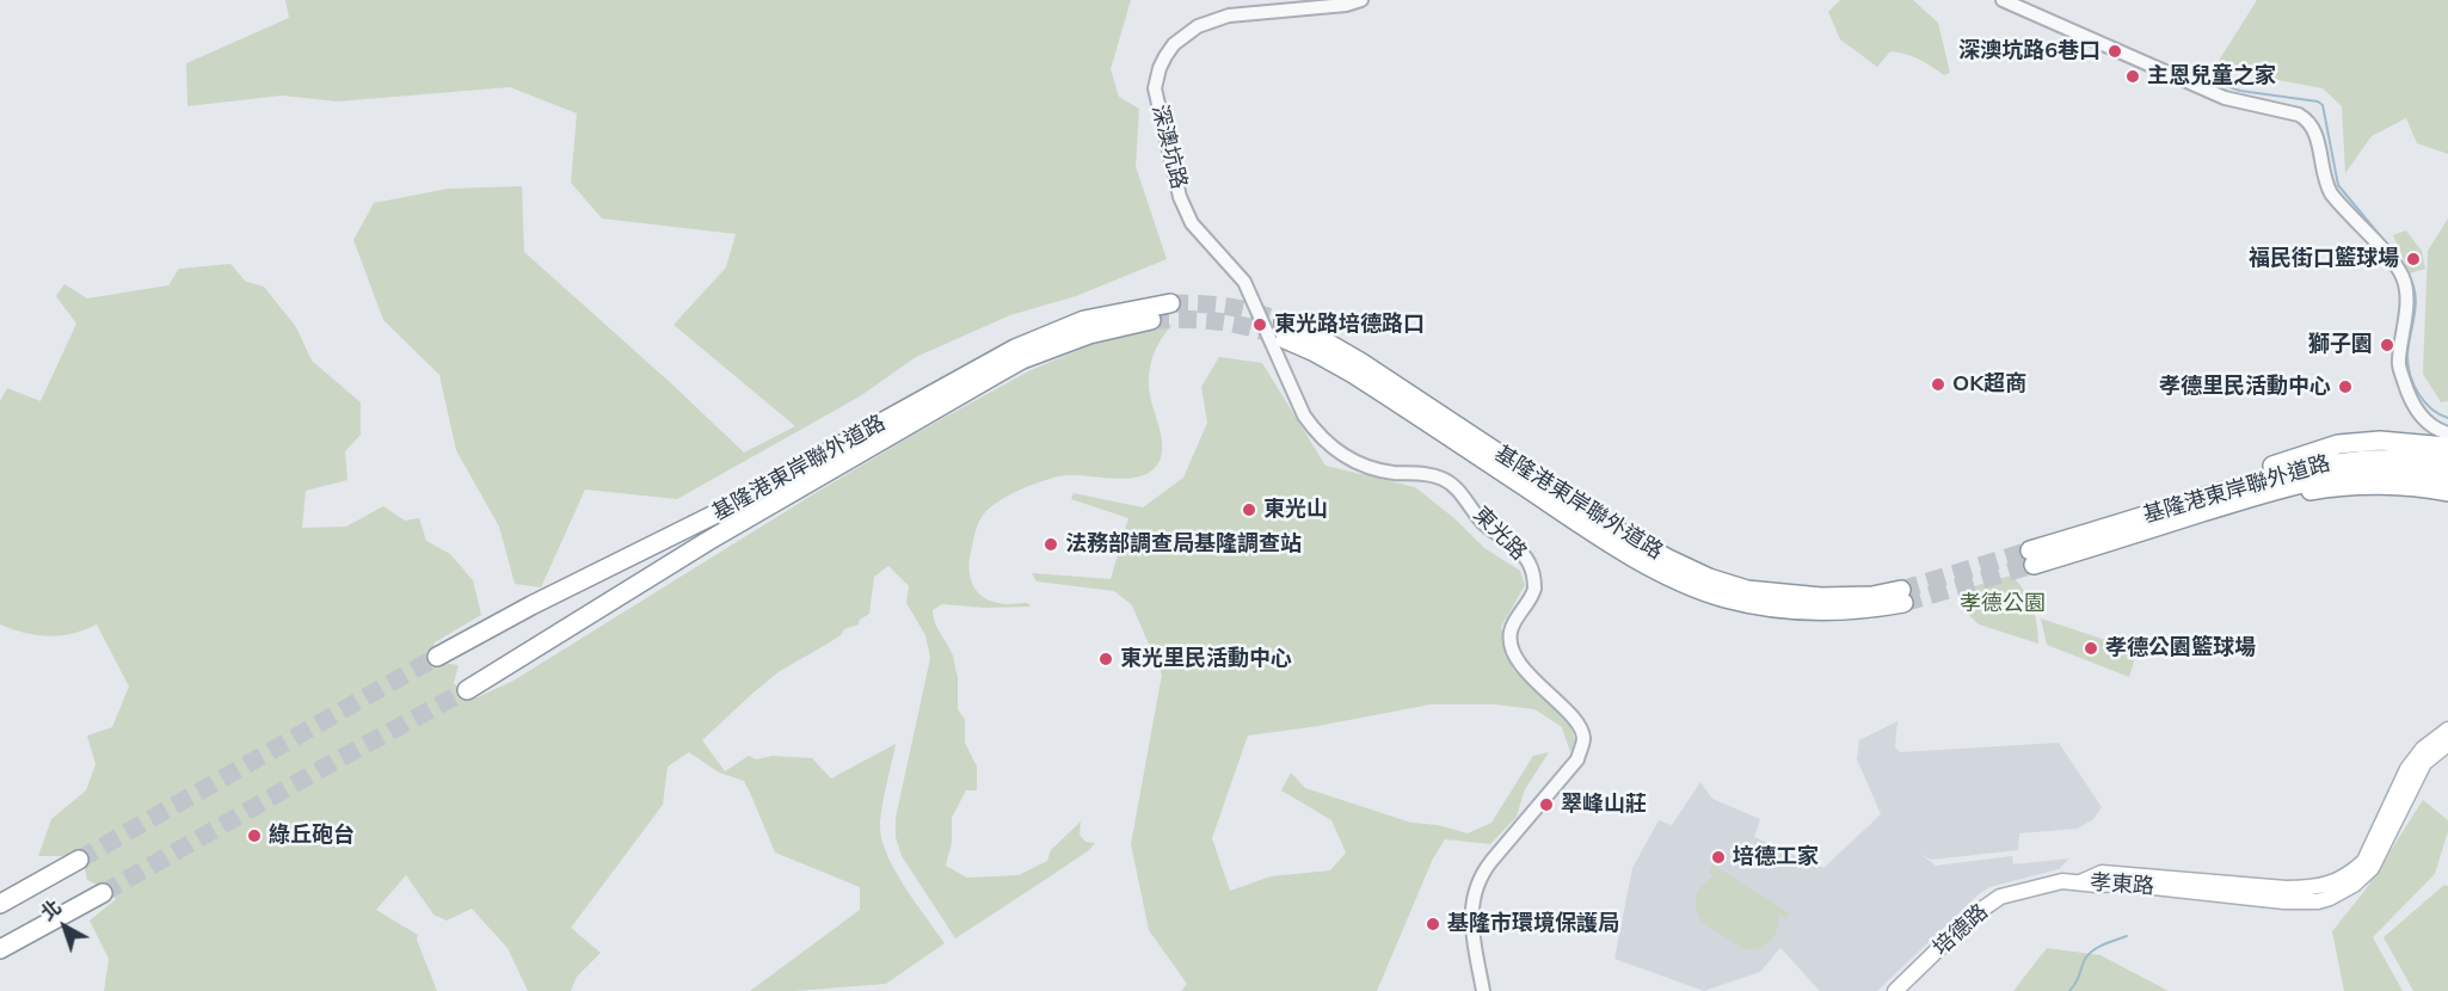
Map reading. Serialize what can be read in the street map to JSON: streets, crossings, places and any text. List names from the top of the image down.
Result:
{
  "streets": {
    "highway": ["基隆港東岸聯外道路"],
    "main road": ["孝東路", "培德路"],
    "street": ["深澳坑路", "東光路"]
  },
  "crossings": [
    ["深澳坑路", "東光路"],
    ["孝東路", "培德路"]
  ],
  "parks": ["孝德公園"],
  "places": [
    "深澳坑路6巷口",
    "主恩兒童之家",
    "福民街口籃球場",
    "東光路培德路口",
    "獅子園",
    "OK超商",
    "孝德里民活動中心",
    "東光山",
    "法務部調查局基隆調查站",
    "孝德公園籃球場",
    "東光里民活動中心",
    "翠峰山莊",
    "綠丘砲台",
    "培德工家",
    "基隆市環境保護局"
  ],
  "north": "top left"
}
